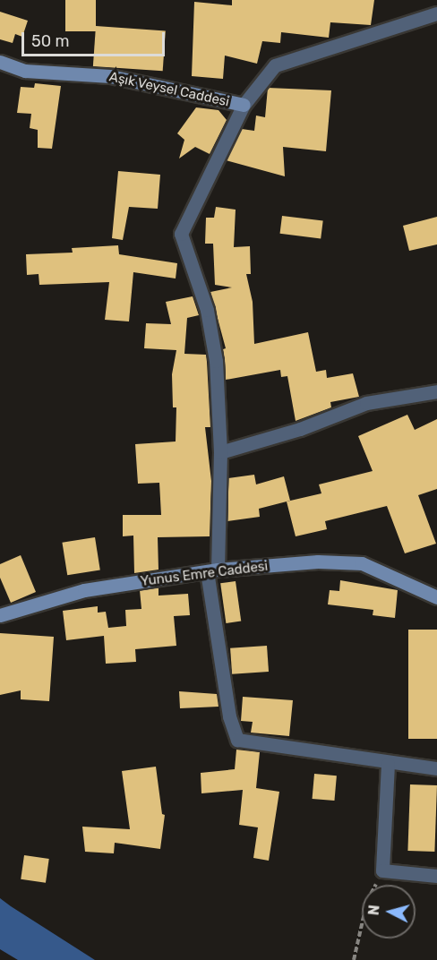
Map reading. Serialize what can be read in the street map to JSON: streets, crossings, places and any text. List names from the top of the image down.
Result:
{
  "streets": {
    "street": ["Aşık Veysel Caddesi", "Yunus Emre Caddesi"]
  },
  "scale_bar": "50 m",
  "north": "left"
}
